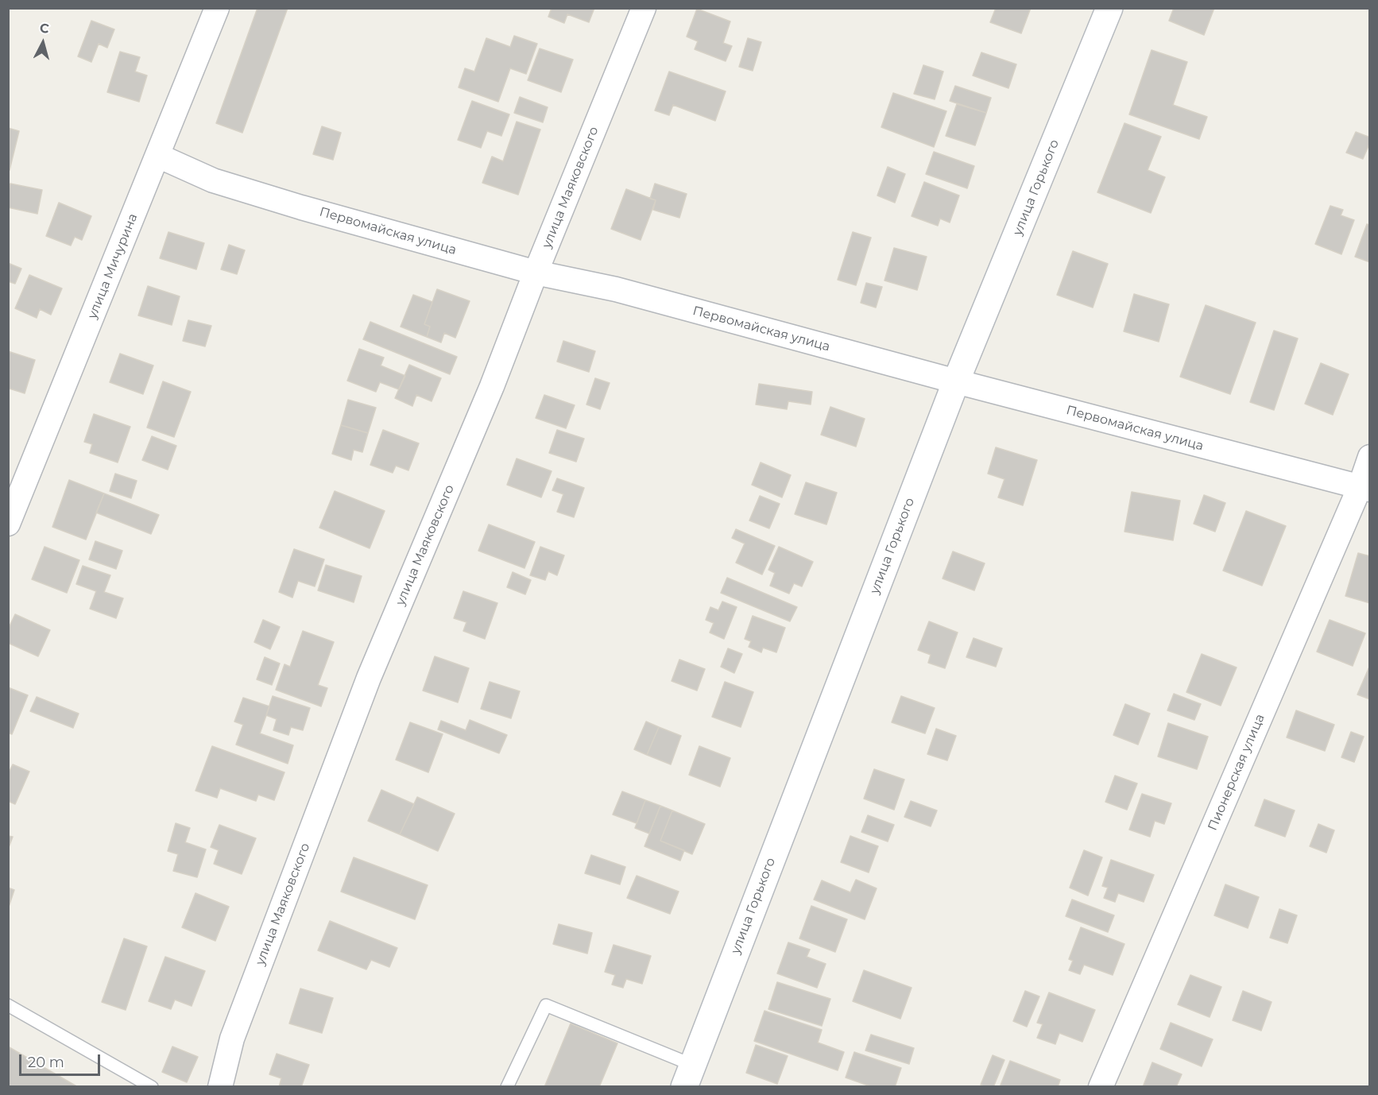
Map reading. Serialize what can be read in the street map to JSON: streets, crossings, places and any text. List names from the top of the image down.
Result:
{
  "streets": {
    "street": [
      "улица Маяковского",
      "улица Горького",
      "Первомайская улица",
      "улица Мичурина",
      "Пионерская улица"
    ]
  },
  "crossings": [
    ["улица Маяковского", "Первомайская улица"],
    ["улица Горького", "Первомайская улица"],
    ["Первомайская улица", "улица Мичурина"],
    ["Первомайская улица", "Пионерская улица"]
  ],
  "scale_bar": "20 m",
  "north": "top"
}
